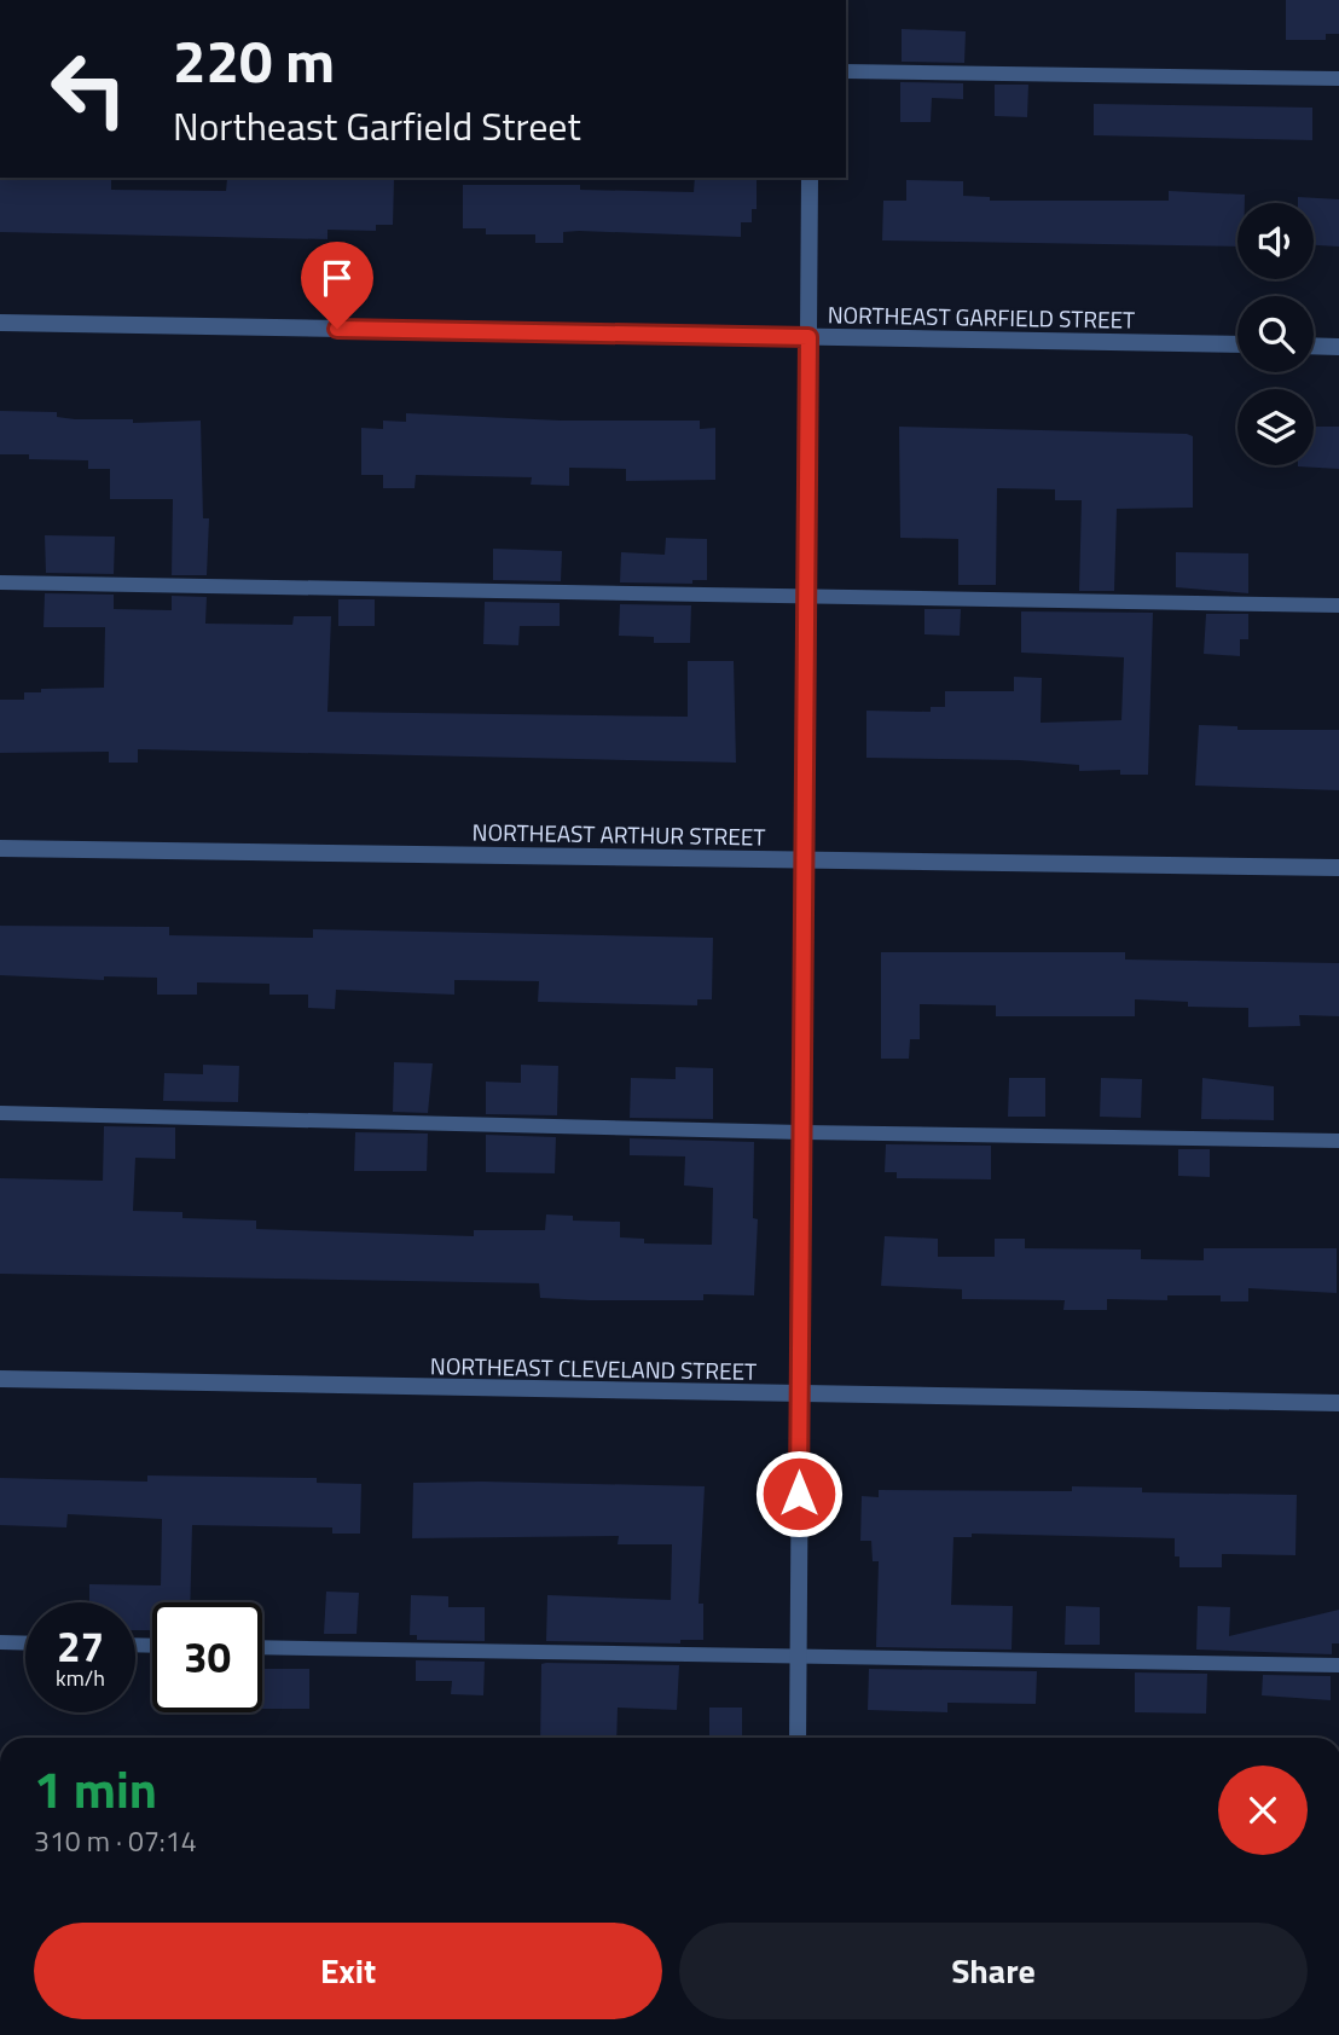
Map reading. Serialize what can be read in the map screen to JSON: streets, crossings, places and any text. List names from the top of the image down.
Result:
{
  "streets": {
    "street": ["NORTHEAST GARFIELD STREET", "NORTHEAST ARTHUR STREET", "NORTHEAST CLEVELAND STREET"]
  },
  "page": {
    "turn": ["220 m", "Northeast Garfield Street"],
    "speed": "27 km/h",
    "limit": "30",
    "heading": ["1 min", "310 m · 07:14"],
    "buttons": ["Exit", "Share"]
  }
}
